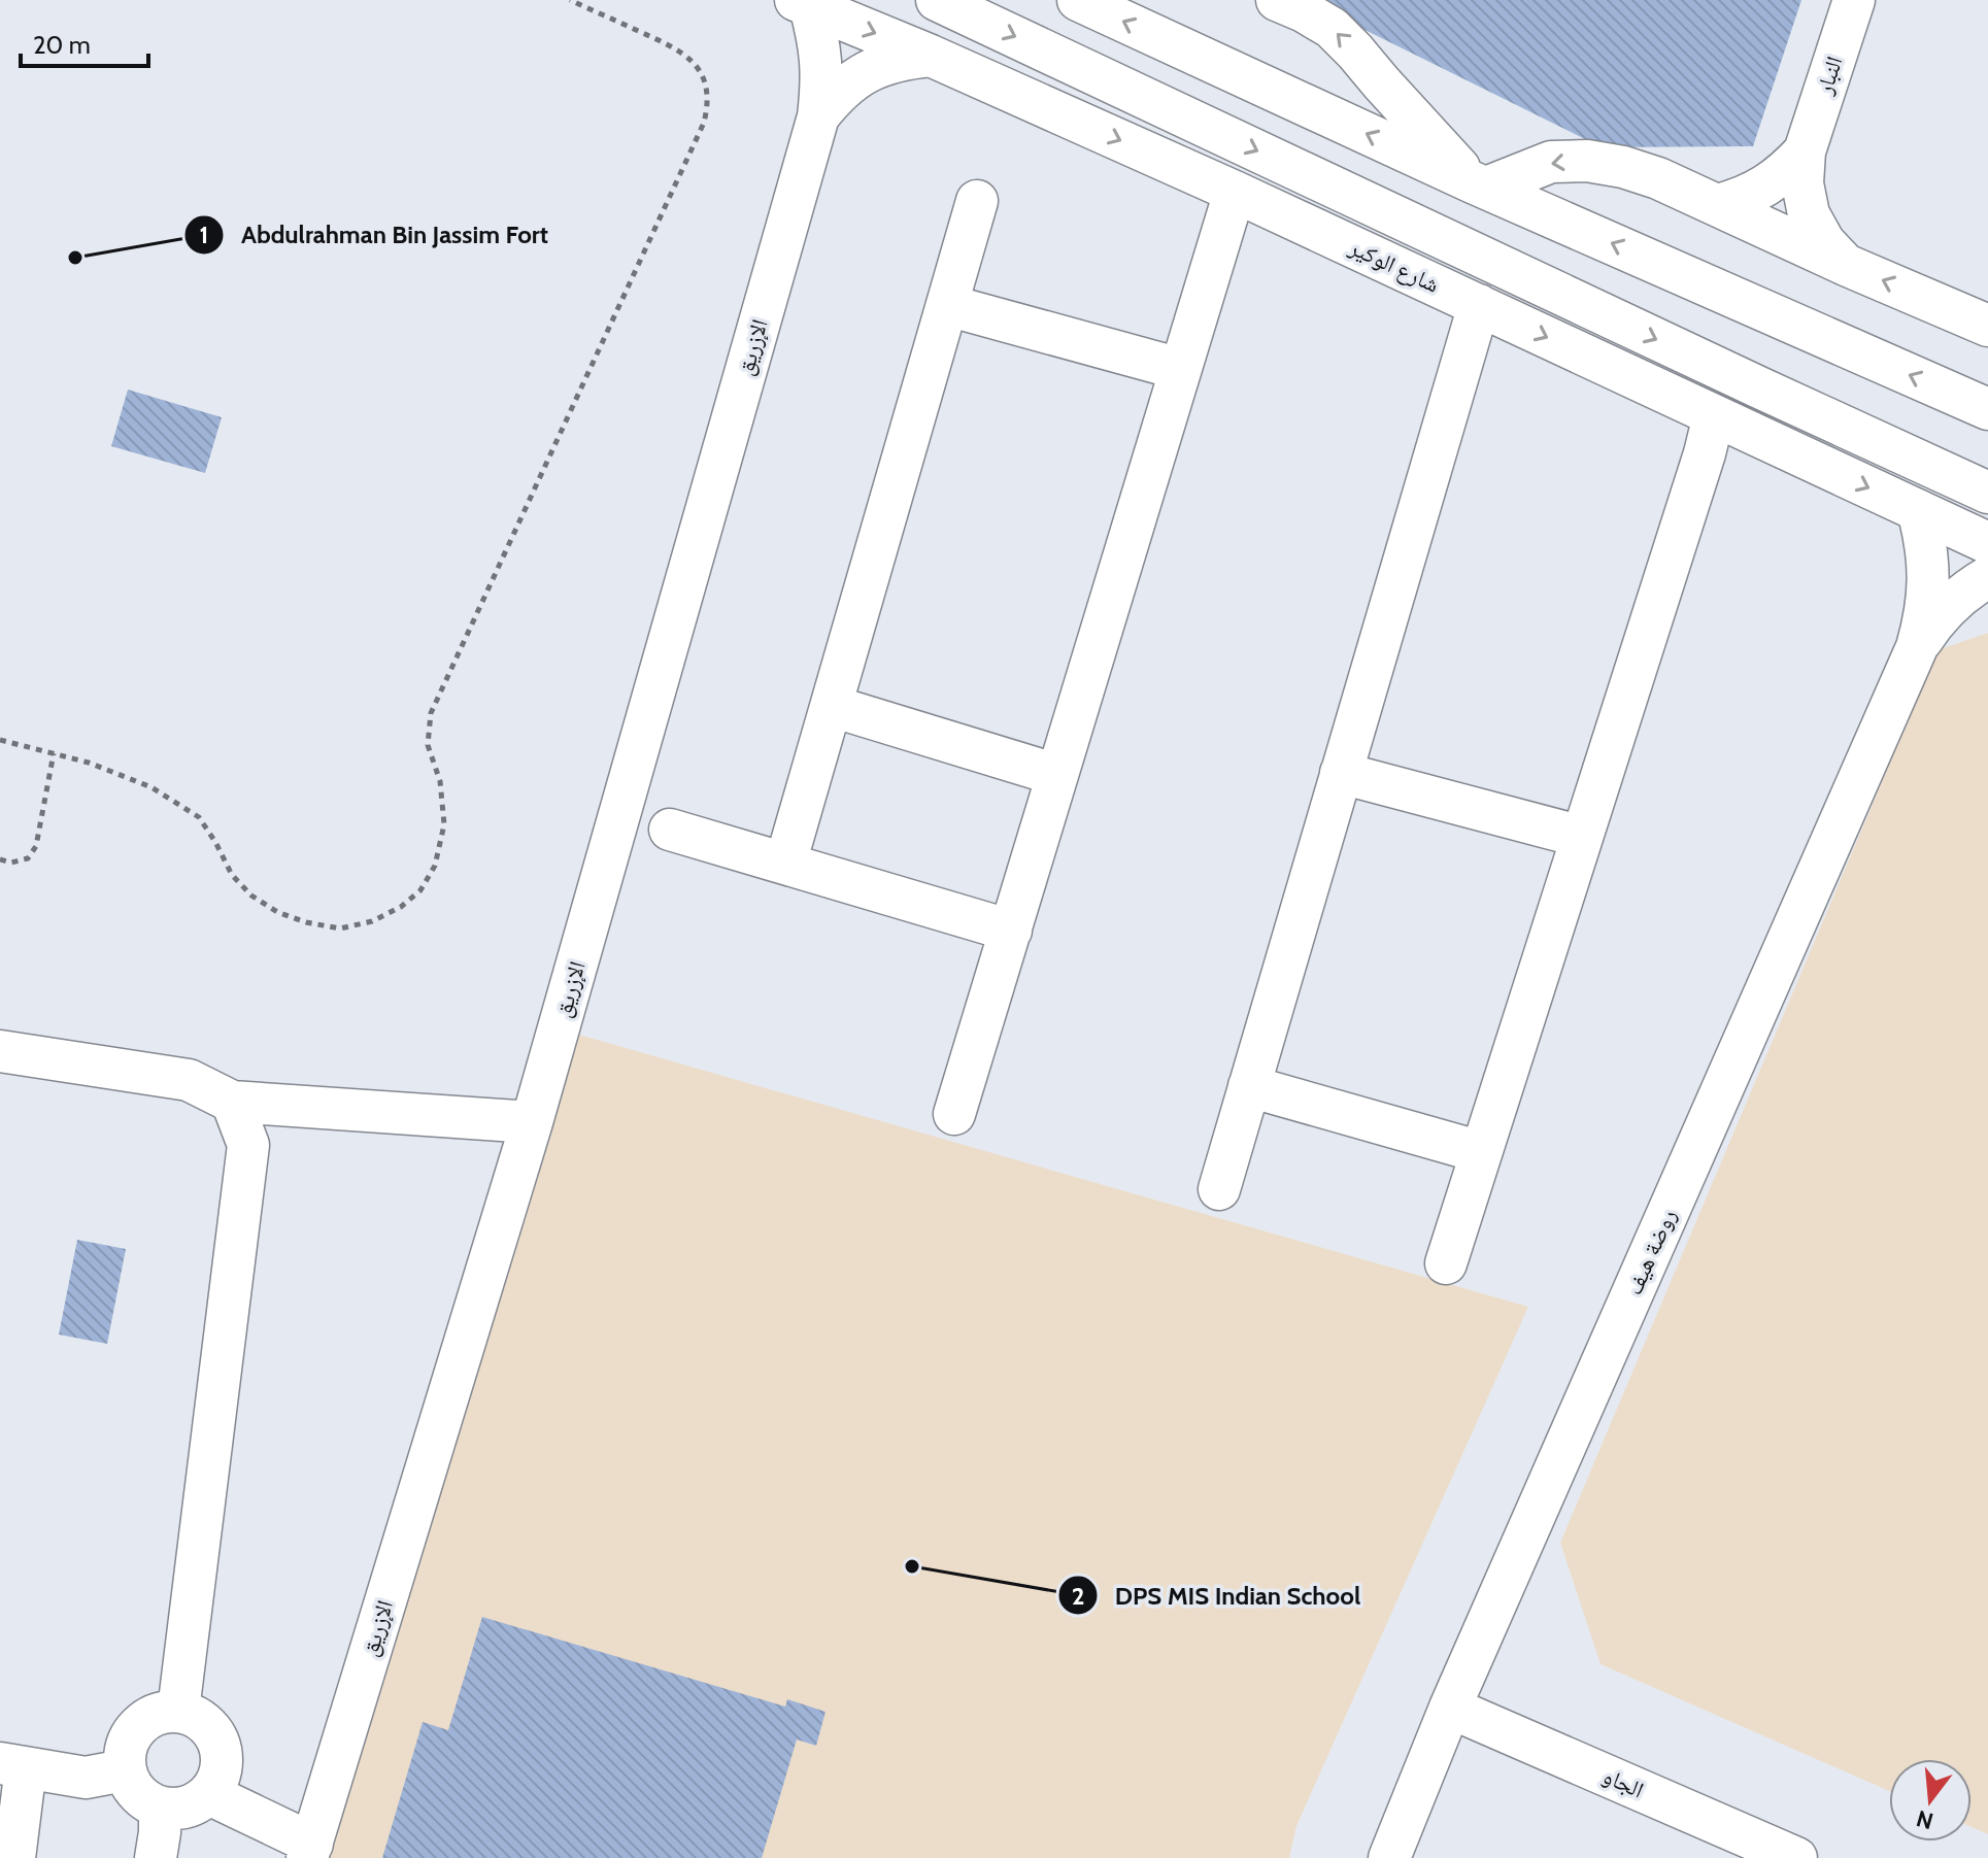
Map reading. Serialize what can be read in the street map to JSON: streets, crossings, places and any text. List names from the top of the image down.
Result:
{
  "streets": {
    "street": [
      "النبار",
      "شارع الوكير",
      "الإزريق",
      "روضة هيف",
      "الجاو"
    ]
  },
  "crossings": [
    ["شارع الوكير", "الإزريق"],
    ["شارع الوكير", "روضة هيف"],
    ["روضة هيف", "الجاو"]
  ],
  "places": ["Abdulrahman Bin Jassim Fort", "DPS MIS Indian School"],
  "scale_bar": "20 m",
  "north": "bottom"
}
